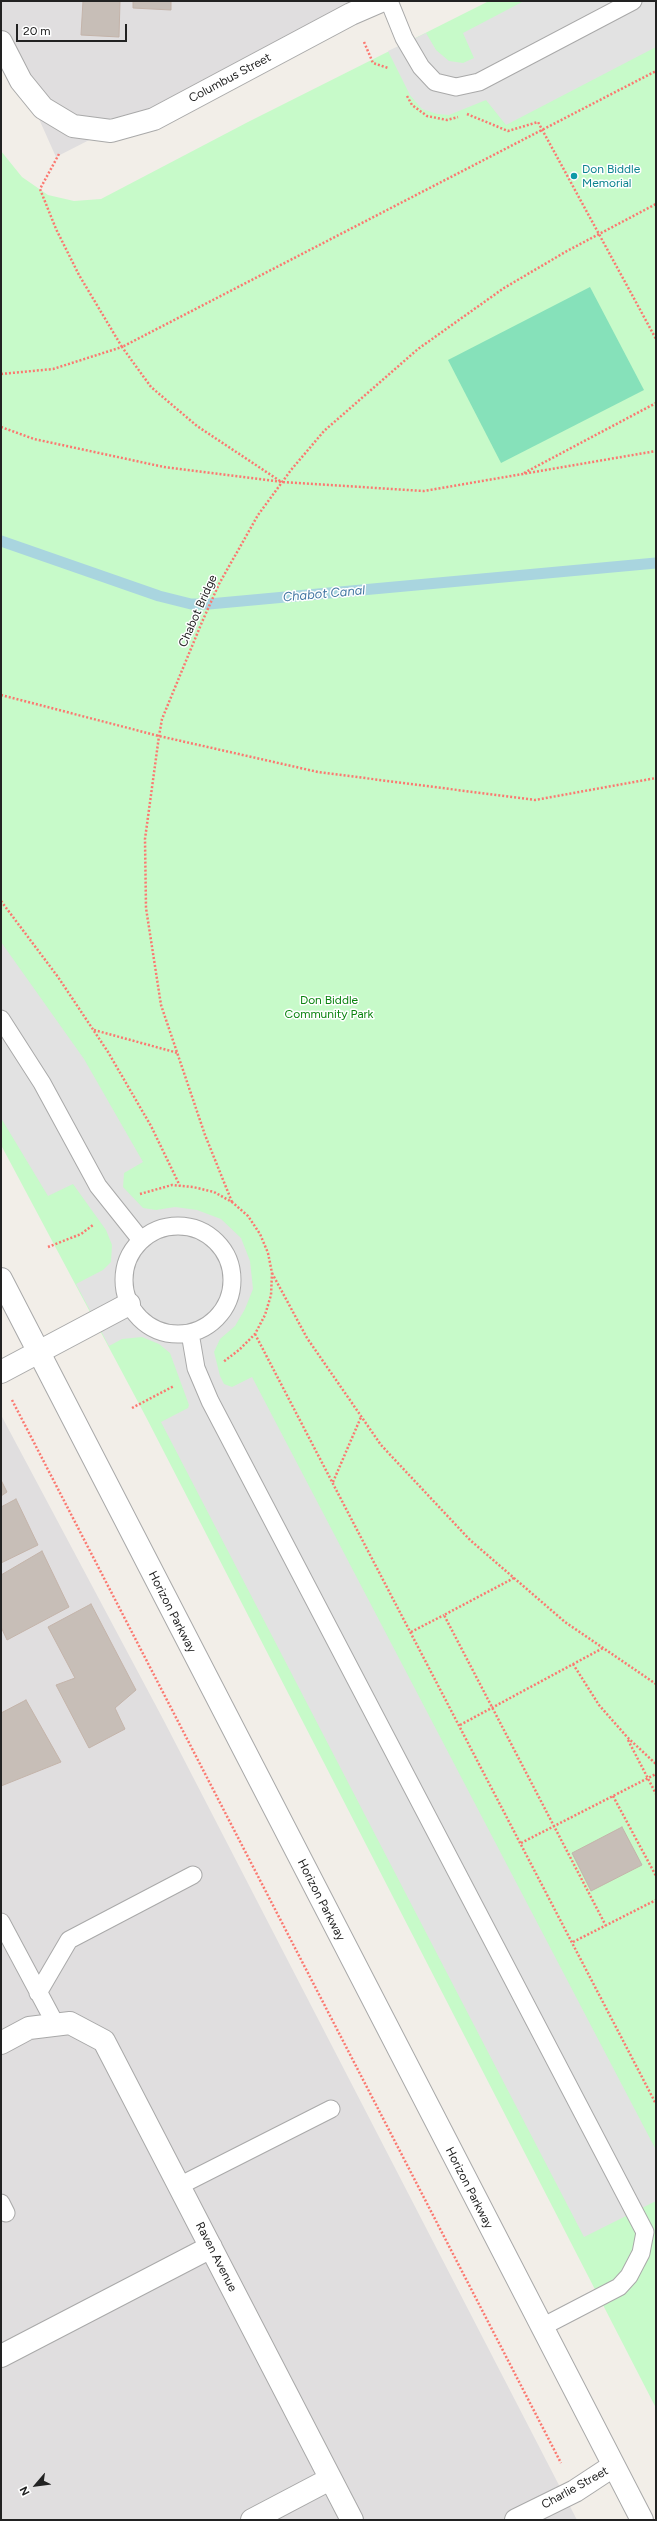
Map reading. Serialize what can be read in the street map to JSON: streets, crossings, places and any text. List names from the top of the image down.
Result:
{
  "streets": {
    "street": [
      "Columbus Street",
      "Horizon Parkway",
      "Raven Avenue",
      "Charlie Street"
    ],
    "path": ["Chabot Bridge"]
  },
  "crossings": [
    ["Horizon Parkway", "Charlie Street"]
  ],
  "water": ["Chabot Canal"],
  "parks": ["Don Biddle Community Park"],
  "places": ["Don Biddle Memorial"],
  "scale_bar": "20 m",
  "north": "bottom left"
}
